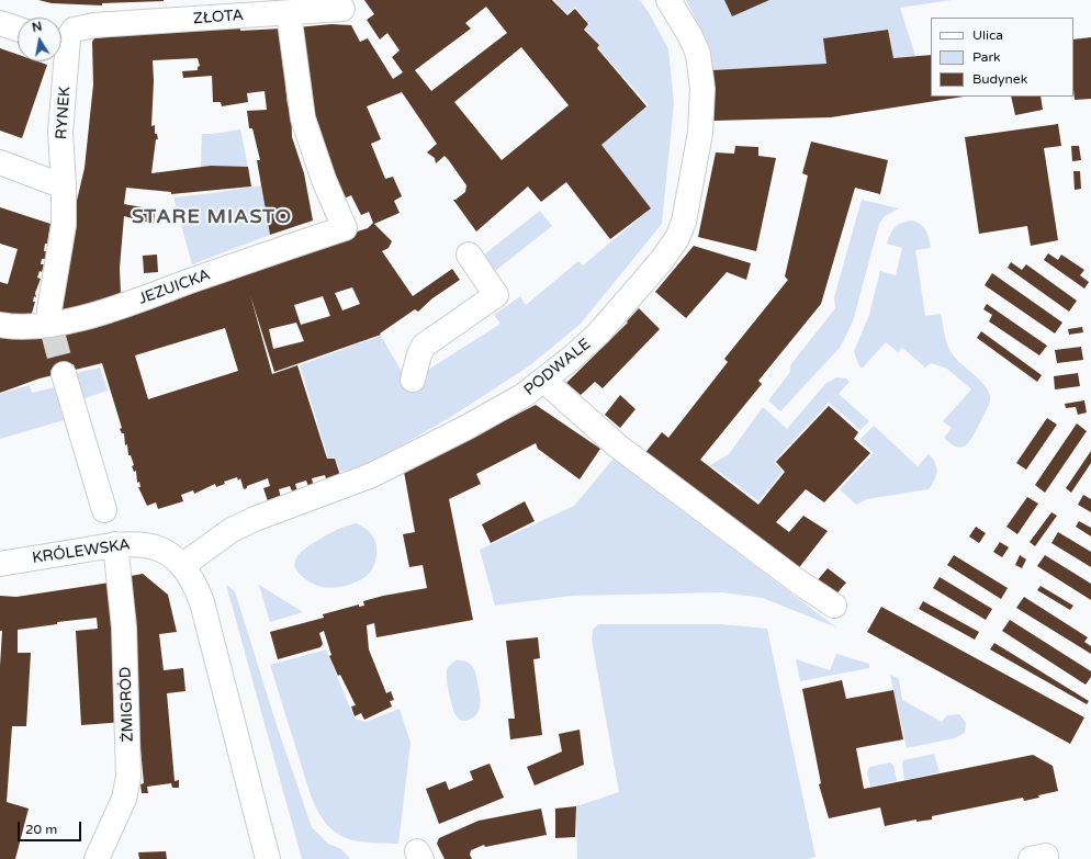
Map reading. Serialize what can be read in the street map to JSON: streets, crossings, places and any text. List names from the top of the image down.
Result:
{
  "streets": {
    "street": [
      "ZŁOTA",
      "RYNEK",
      "JEZUICKA",
      "PODWALE",
      "KRÓLEWSKA",
      "ŻMIGRÓD"
    ]
  },
  "crossings": [
    ["ZŁOTA", "RYNEK"],
    ["ZŁOTA", "JEZUICKA"],
    ["RYNEK", "JEZUICKA"],
    ["PODWALE", "KRÓLEWSKA"],
    ["KRÓLEWSKA", "ŻMIGRÓD"]
  ],
  "districts": ["STARE MIASTO"],
  "legend": ["Ulica", "Park", "Budynek"],
  "scale_bar": "20 m",
  "north": "top"
}
